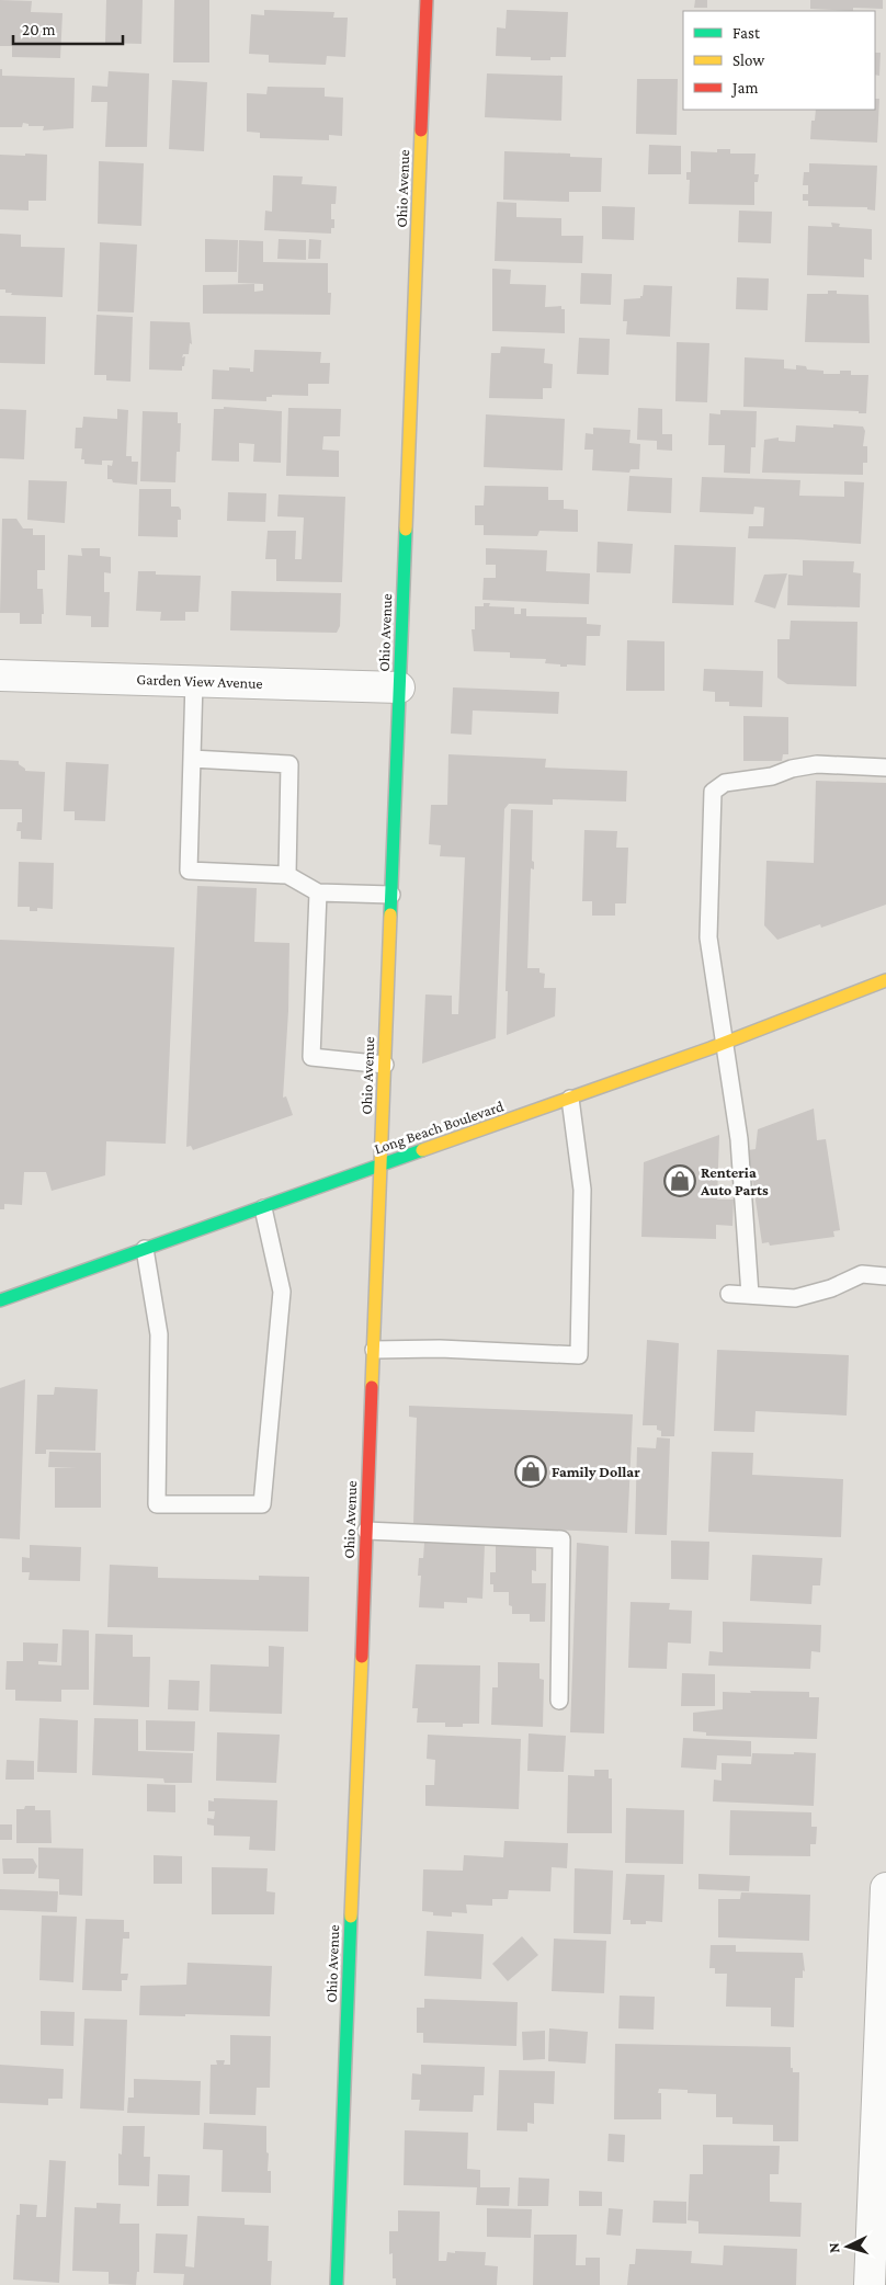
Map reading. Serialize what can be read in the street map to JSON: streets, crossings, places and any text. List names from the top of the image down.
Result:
{
  "streets": {
    "street": ["Ohio Avenue", "Garden View Avenue", "Long Beach Boulevard"]
  },
  "crossings": [
    ["Ohio Avenue", "Garden View Avenue"],
    ["Ohio Avenue", "Long Beach Boulevard"]
  ],
  "places": {
    "shop": ["Renteria Auto Parts", "Family Dollar"]
  },
  "legend": ["Fast", "Slow", "Jam"],
  "scale_bar": "20 m",
  "north": "left"
}
